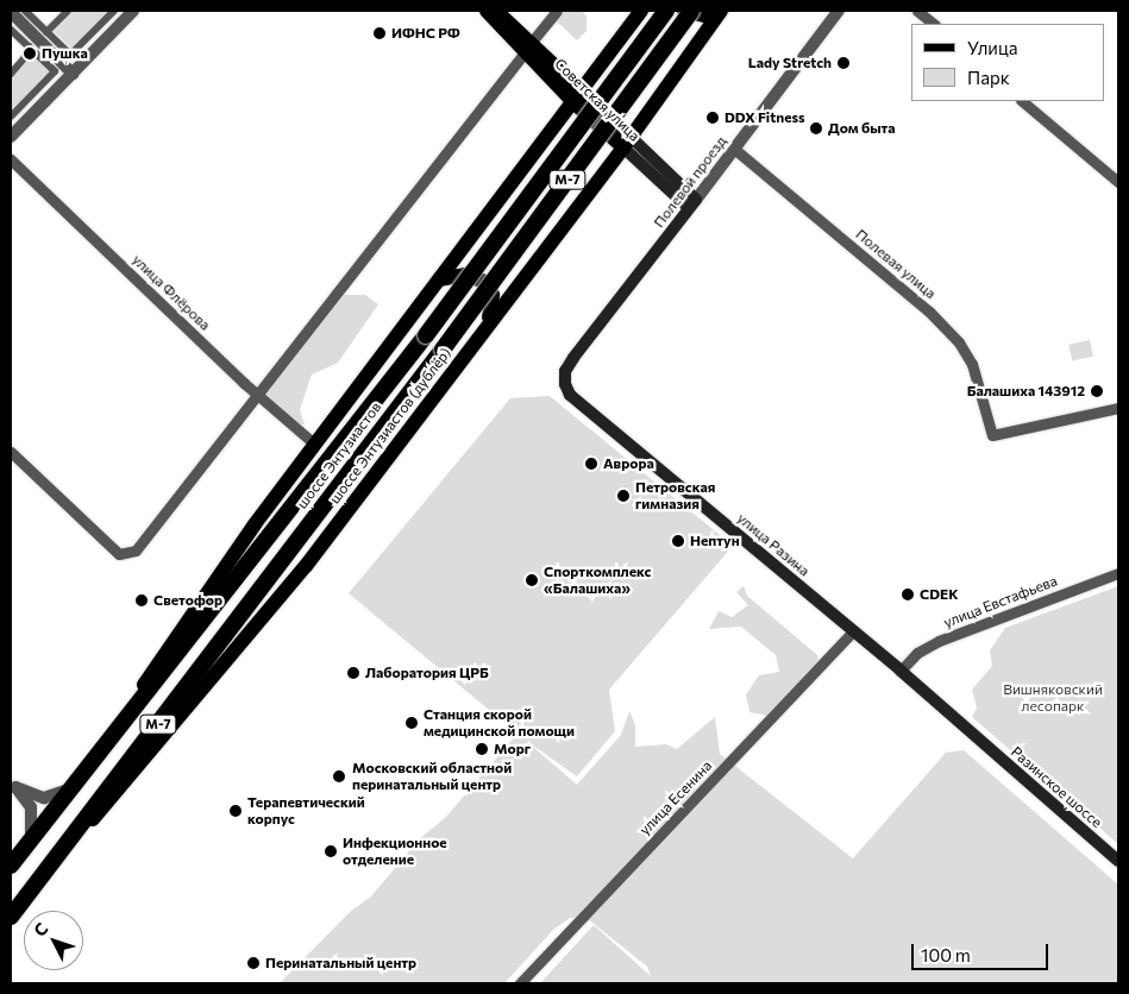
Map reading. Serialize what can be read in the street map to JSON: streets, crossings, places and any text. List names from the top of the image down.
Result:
{
  "streets": {
    "highway": ["М-7", "шоссе Энтузиастов"],
    "main road": [
      "Советская улица",
      "Полевой проезд",
      "шоссе Энтузиастов (дублёр)",
      "улица Разина",
      "Разинское шоссе"
    ],
    "street": [
      "Полевая улица",
      "улица Флёрова",
      "улица Евстафьева",
      "улица Есенина"
    ]
  },
  "crossings": [
    ["Советская улица", "Полевой проезд"],
    ["Советская улица", "шоссе Энтузиастов (дублёр)"],
    ["Полевой проезд", "Полевая улица"],
    ["Полевой проезд", "улица Разина"],
    ["шоссе Энтузиастов (дублёр)", "шоссе Энтузиастов"],
    ["улица Разина", "улица Евстафьева"],
    ["улица Разина", "Разинское шоссе"],
    ["улица Разина", "улица Есенина"]
  ],
  "parks": ["Вишняковский лесопарк"],
  "places": [
    "ИФНС РФ",
    "Пушка",
    "Lady Stretch",
    "DDX Fitness",
    "Дом быта",
    "Балашиха 143912",
    "Аврора",
    "Петровская гимназия",
    "Нептун",
    "Спорткомплекс «Балашиха»",
    "CDEK",
    "Светофор",
    "Лаборатория ЦРБ",
    "Станция скорой медицинской помощи",
    "Морг",
    "Московский областной перинатальный центр",
    "Терапевтический корпус",
    "Инфекционное отделение",
    "Перинатальный центр"
  ],
  "legend": ["Улица", "Парк"],
  "scale_bar": "100 m",
  "north": "top left"
}
